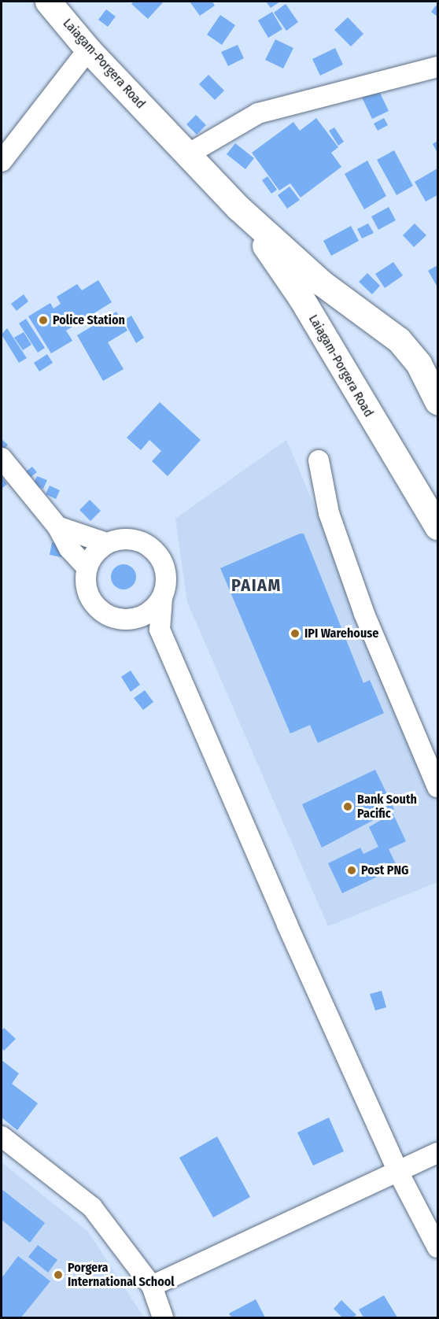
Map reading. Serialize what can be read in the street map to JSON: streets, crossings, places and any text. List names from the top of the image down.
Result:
{
  "streets": {
    "main road": ["Laiagam-Porgera Road"]
  },
  "districts": ["PAIAM"],
  "places": [
    "Police Station",
    "IPI Warehouse",
    "Bank South Pacific",
    "Post PNG",
    "Porgera International School"
  ]
}
